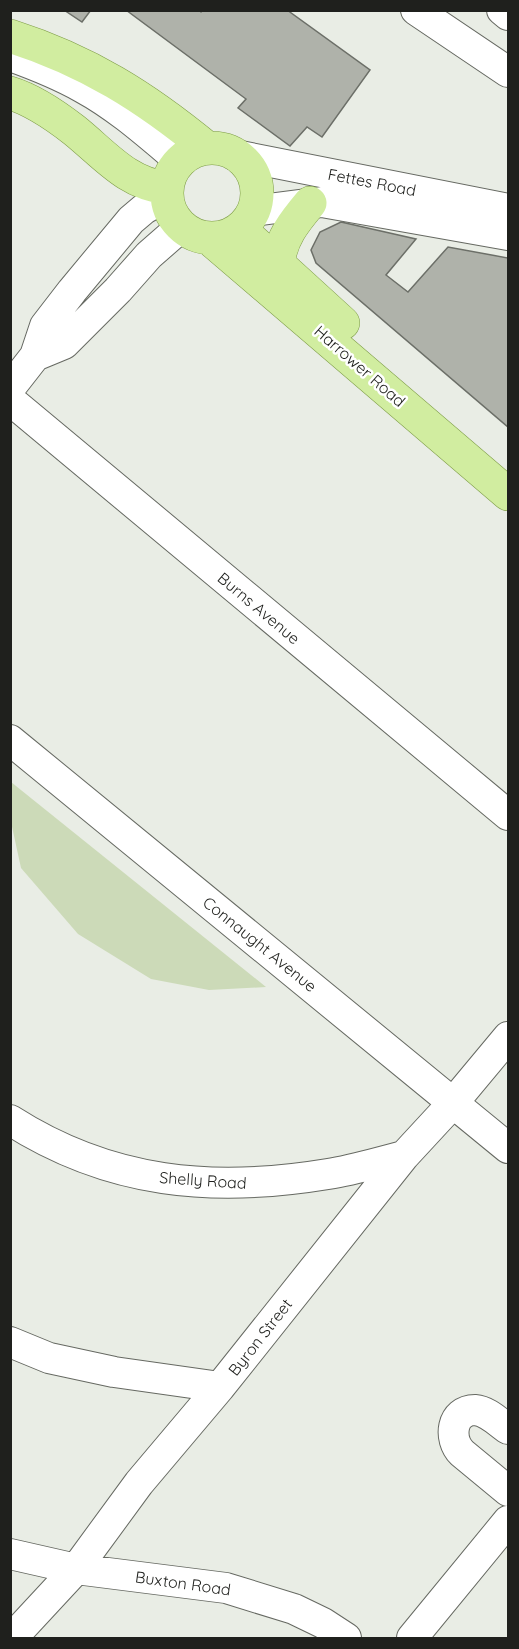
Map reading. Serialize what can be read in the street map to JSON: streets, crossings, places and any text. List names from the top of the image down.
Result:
{
  "streets": {
    "main road": ["Harrower Road"],
    "street": [
      "Fettes Road",
      "Burns Avenue",
      "Connaught Avenue",
      "Shelly Road",
      "Byron Street",
      "Buxton Road"
    ]
  },
  "crossings": [
    ["Fettes Road", "Harrower Road"],
    ["Connaught Avenue", "Byron Street"],
    ["Shelly Road", "Byron Street"],
    ["Byron Street", "Buxton Road"]
  ]
}
